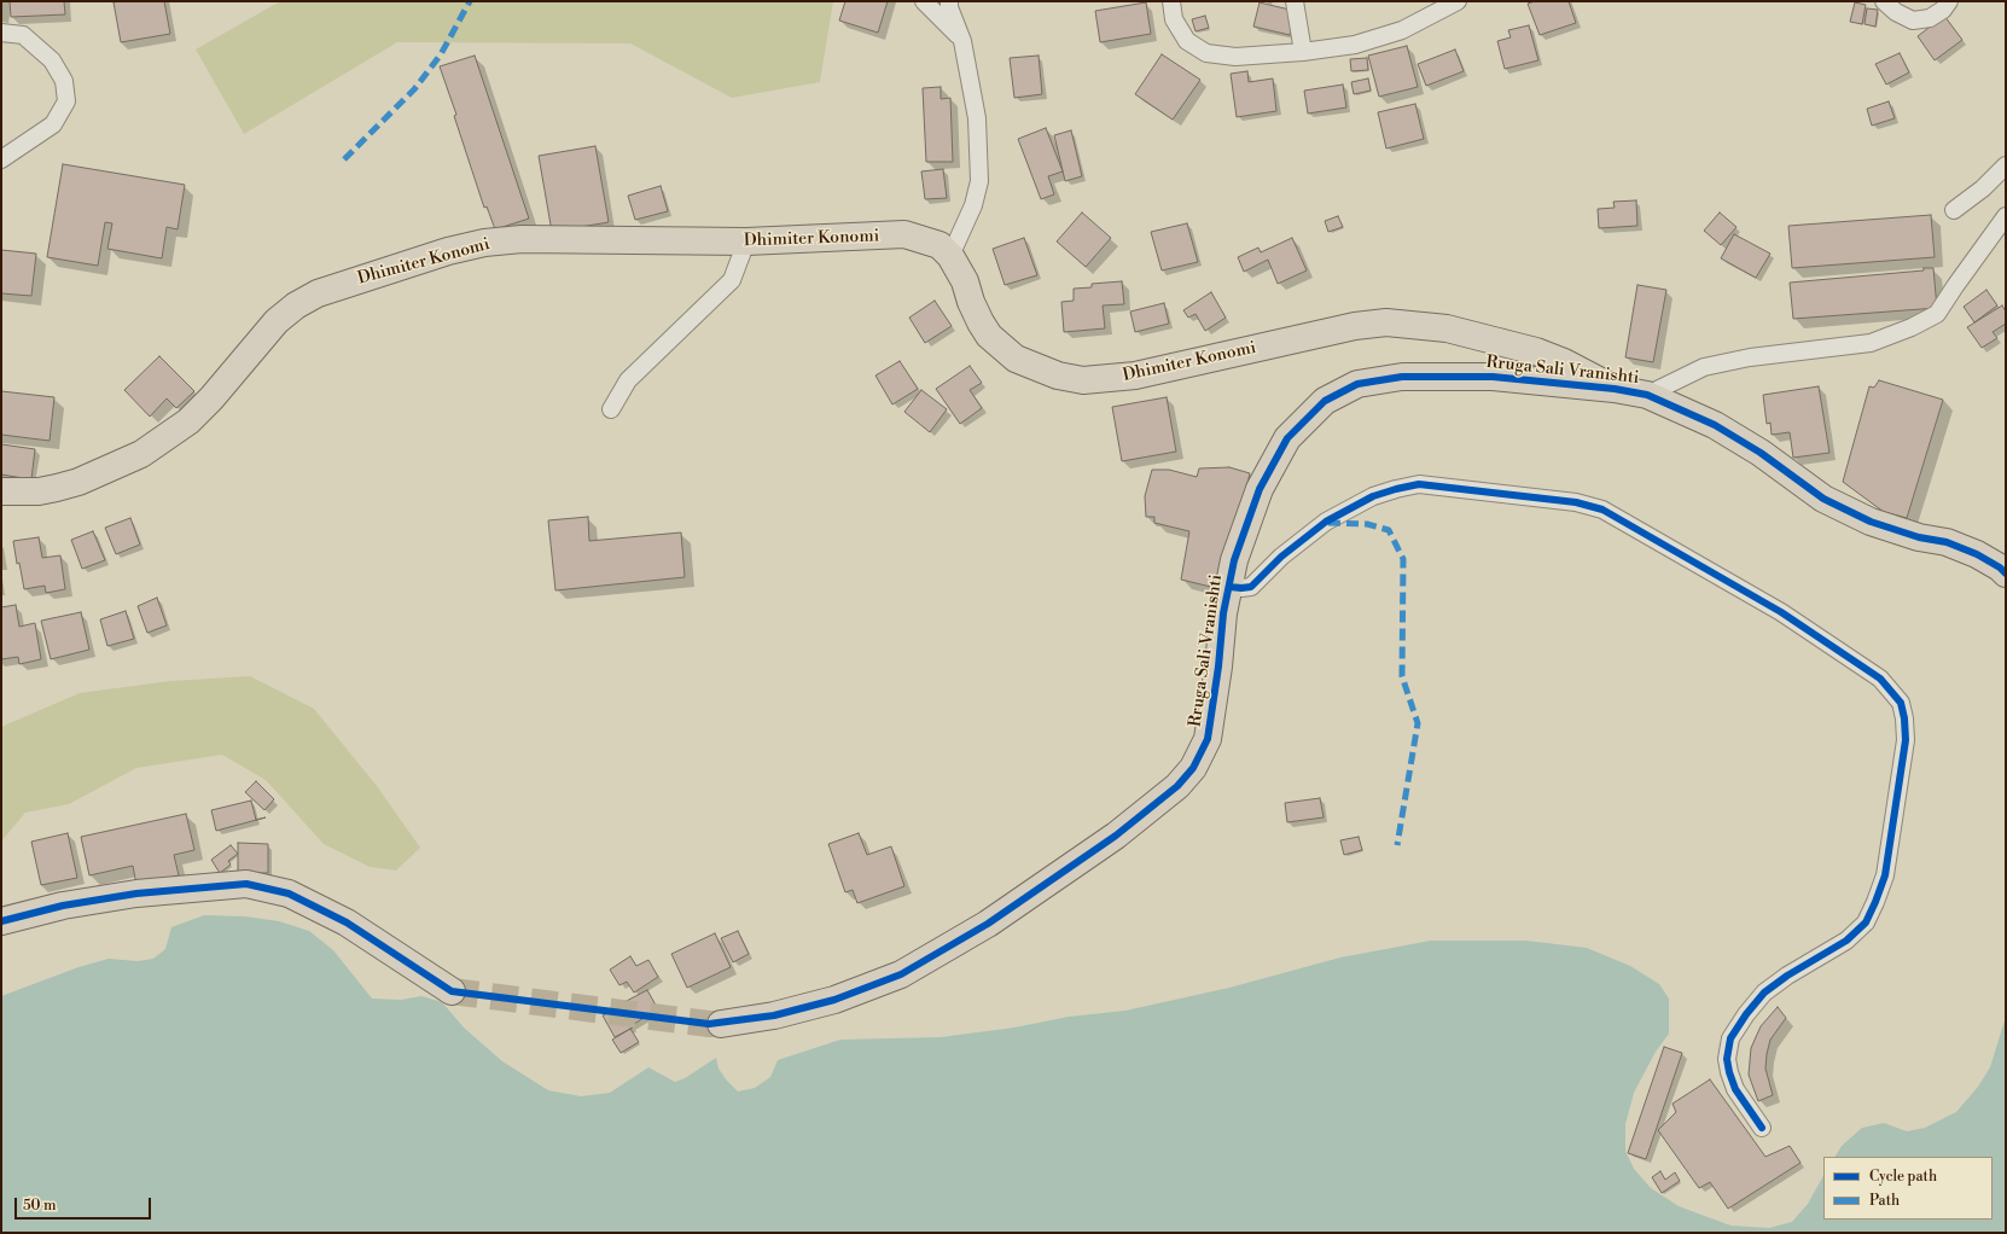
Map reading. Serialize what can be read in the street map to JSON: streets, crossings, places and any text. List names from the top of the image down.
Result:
{
  "streets": {
    "main road": ["Dhimiter Konomi", "Rruga Sali Vranishti"]
  },
  "crossings": [
    ["Dhimiter Konomi", "Rruga Sali Vranishti"]
  ],
  "legend": ["Cycle path", "Path"],
  "scale_bar": "50 m"
}
